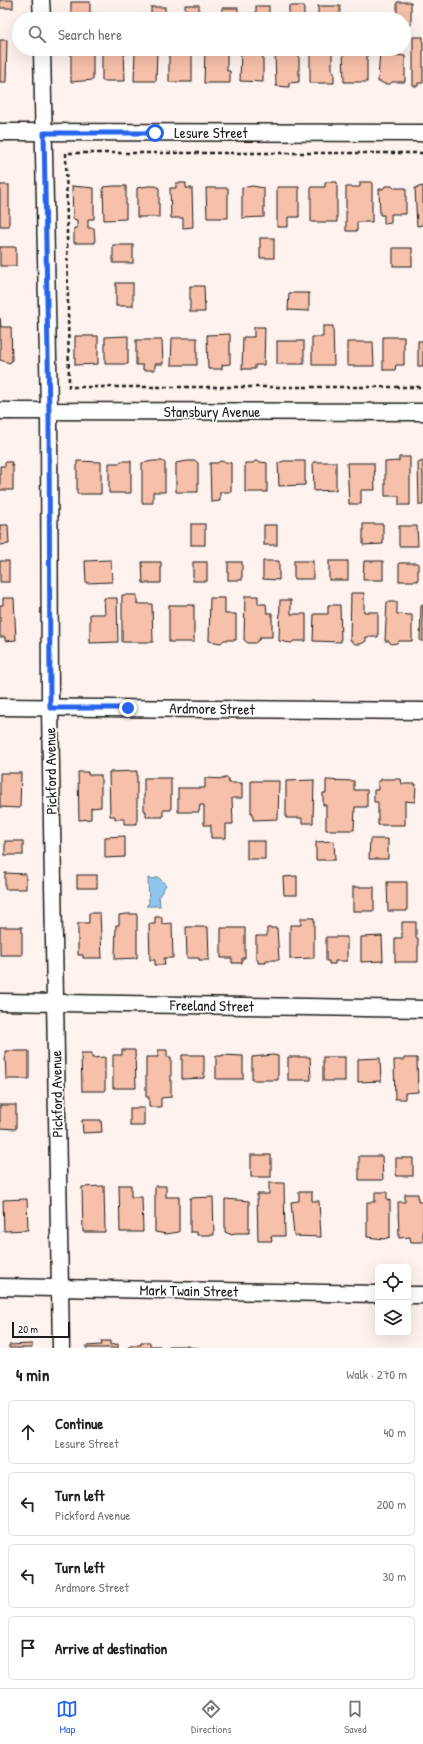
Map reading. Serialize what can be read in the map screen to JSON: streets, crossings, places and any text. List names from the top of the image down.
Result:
{
  "streets": {
    "street": [
      "Lesure Street",
      "Stansbury Avenue",
      "Ardmore Street",
      "Pickford Avenue",
      "Freeland Street",
      "Mark Twain Street"
    ]
  },
  "crossings": [
    ["Lesure Street", "Pickford Avenue"],
    ["Stansbury Avenue", "Pickford Avenue"],
    ["Ardmore Street", "Pickford Avenue"],
    ["Pickford Avenue", "Freeland Street"],
    ["Pickford Avenue", "Mark Twain Street"]
  ],
  "scale_bar": "20 m",
  "page": {
    "search": "Search here",
    "scale": "20 m",
    "heading": ["4 min", "Walk · 270 m"],
    "list": [
      ["Continue", "Lesure Street", "40 m"],
      ["Turn left", "Pickford Avenue", "200 m"],
      ["Turn left", "Ardmore Street", "30 m"],
      "Arrive at destination"
    ],
    "nav": ["Map", "Directions", "Saved"]
  }
}
